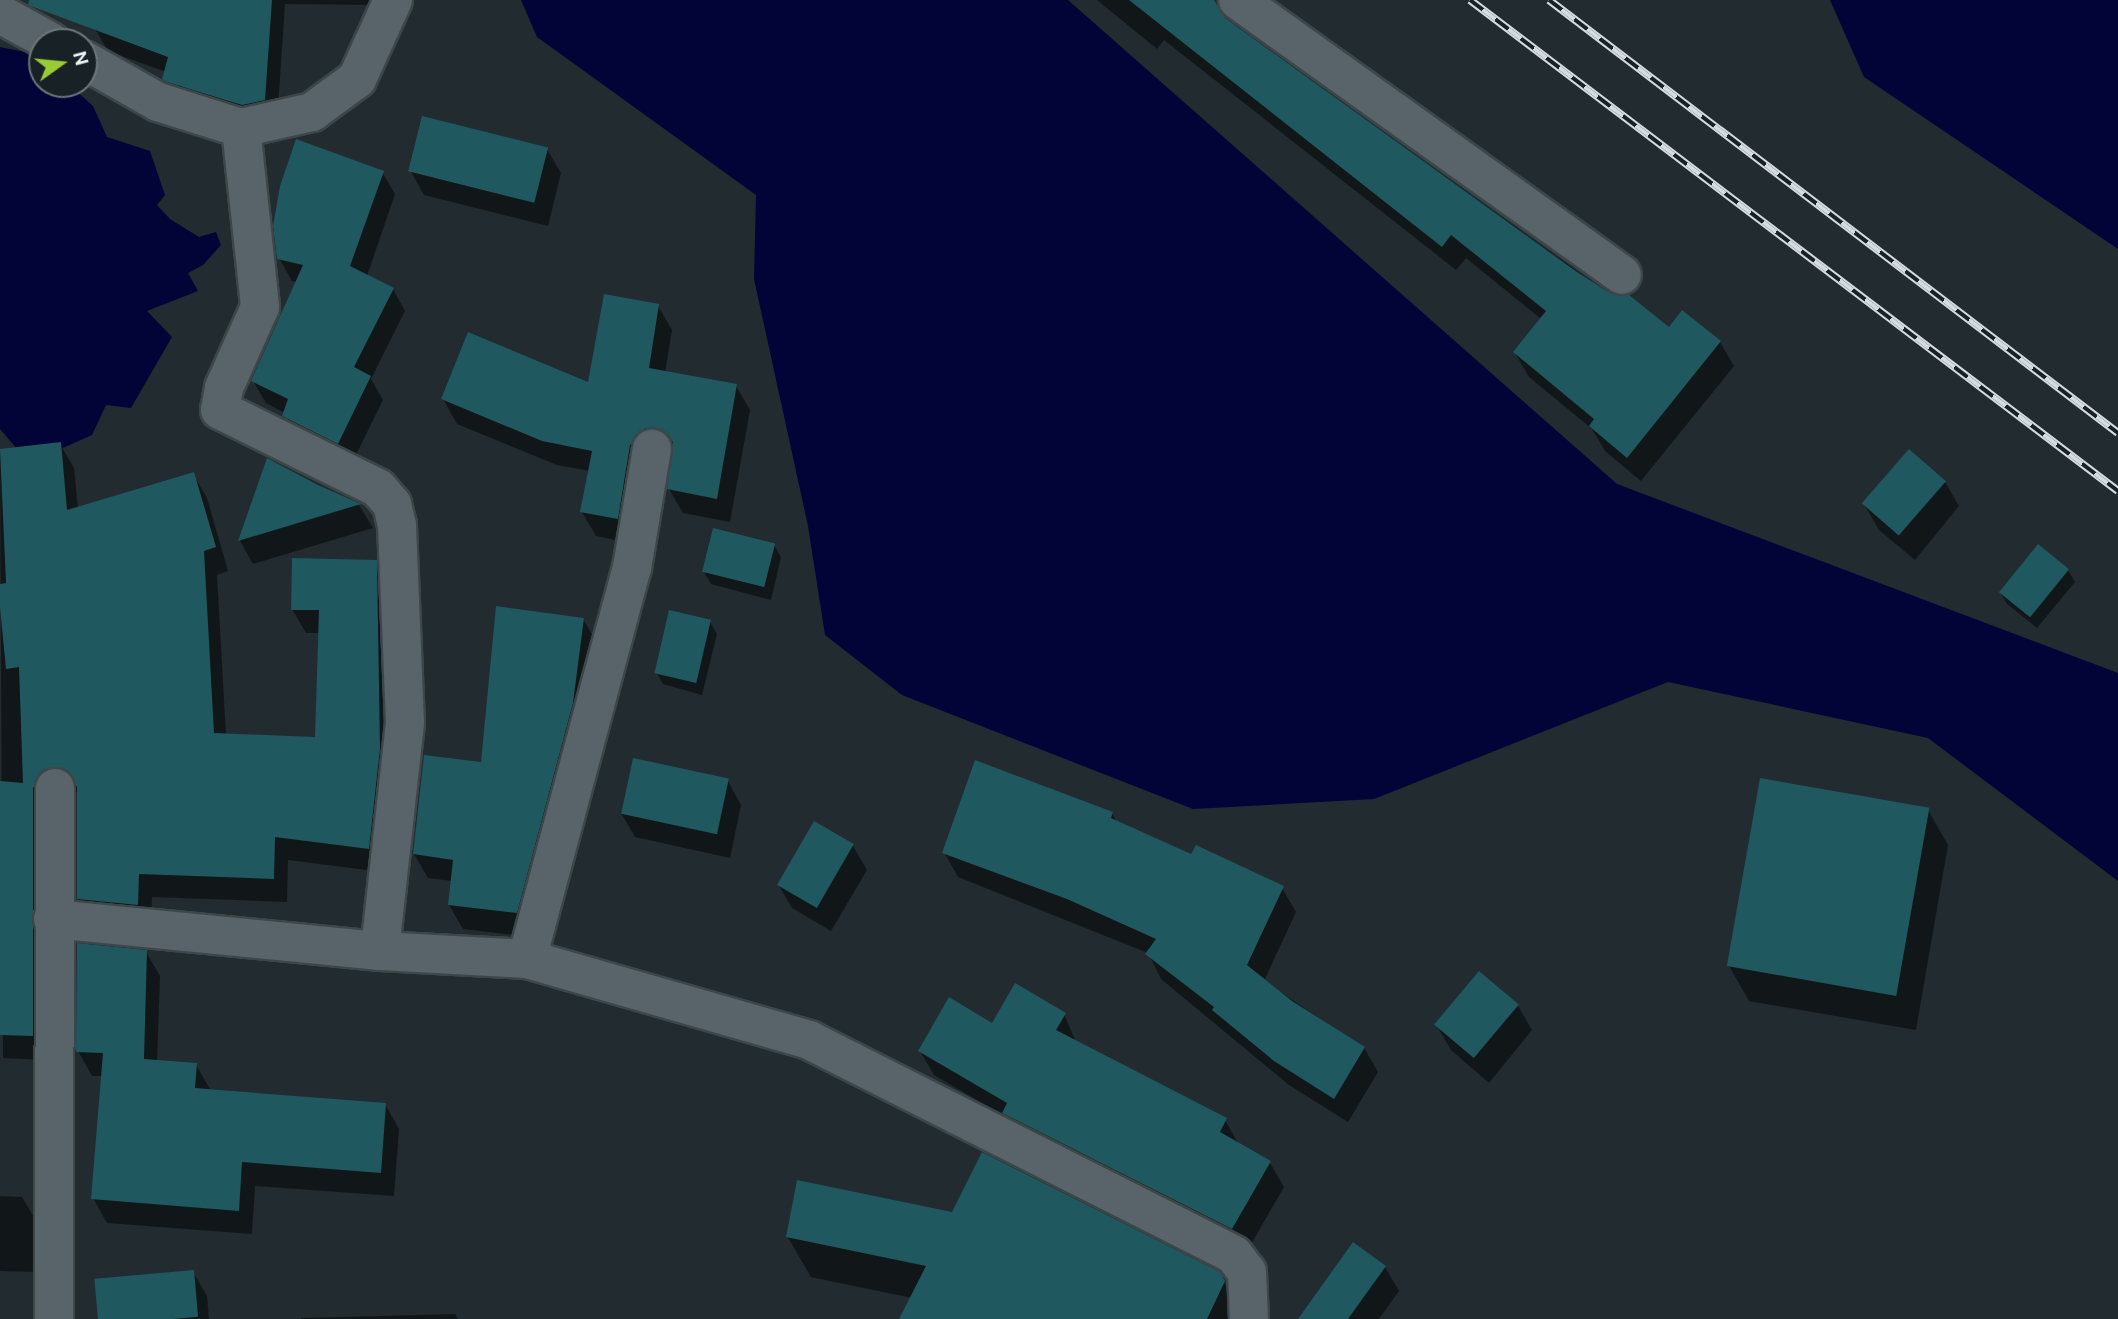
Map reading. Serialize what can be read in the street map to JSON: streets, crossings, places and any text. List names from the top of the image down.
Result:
{
  "north": "right"
}
